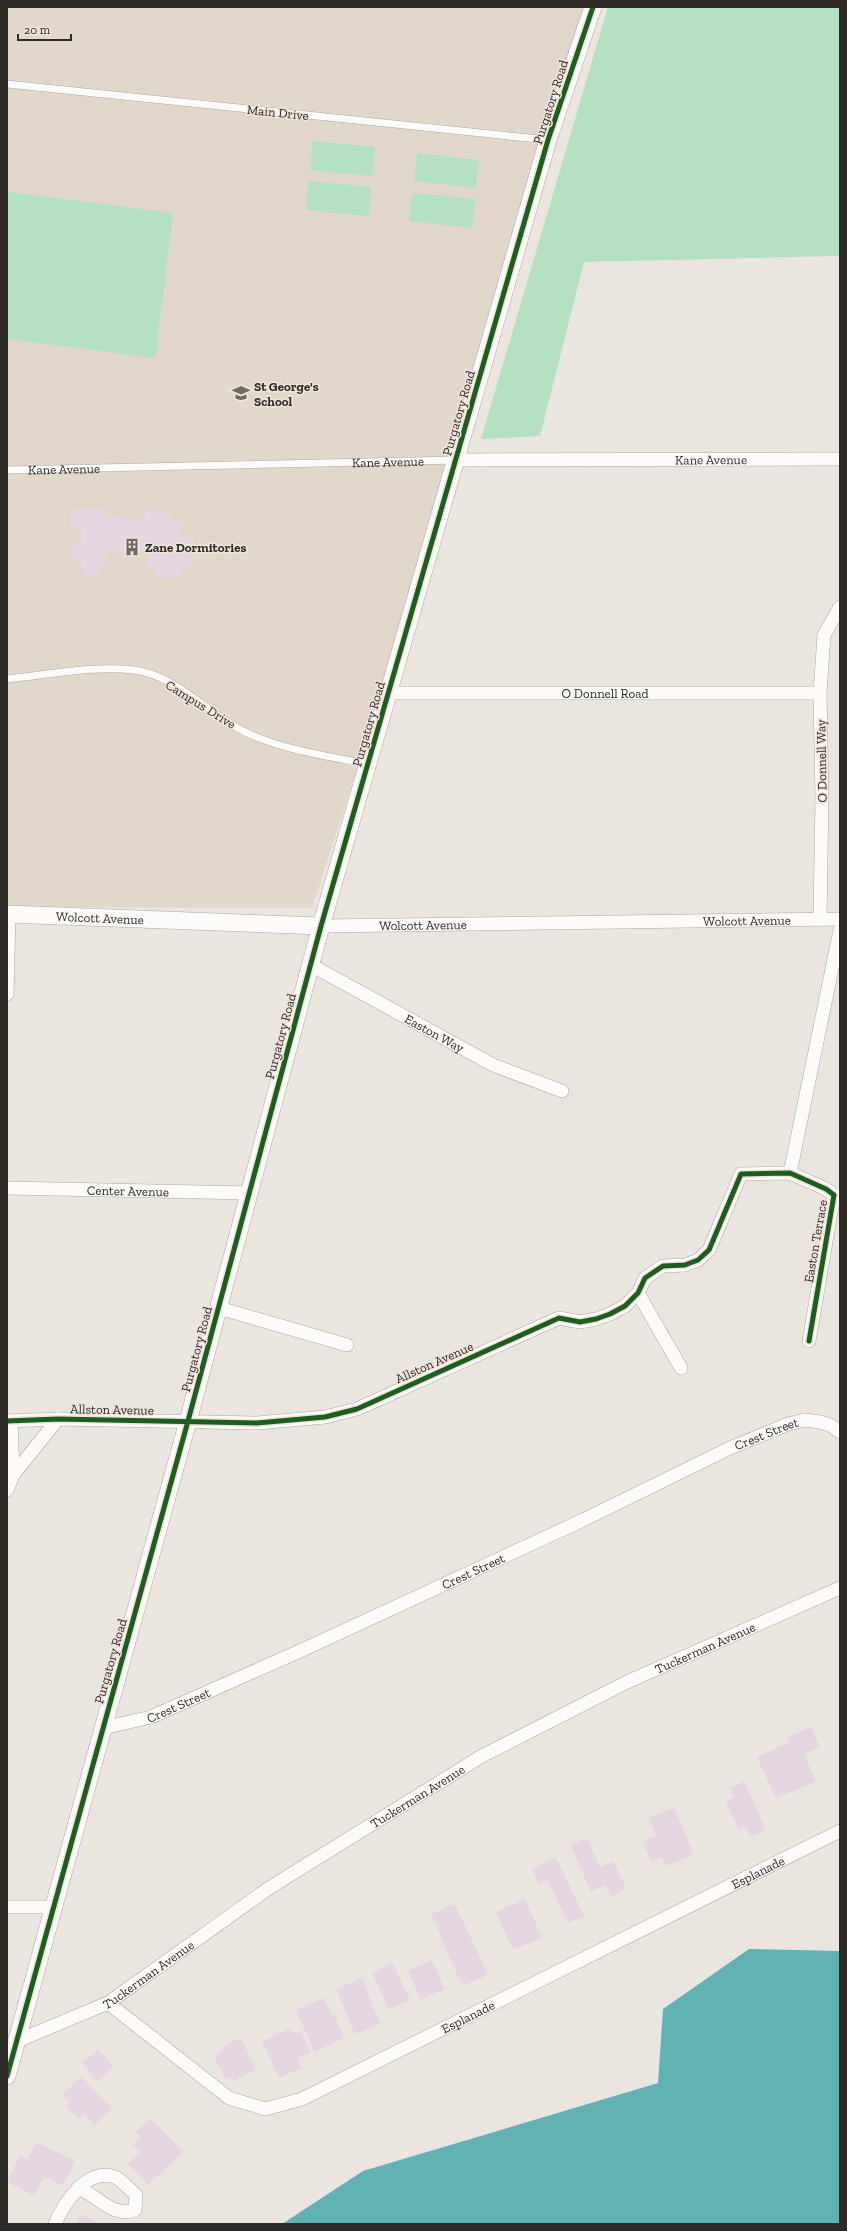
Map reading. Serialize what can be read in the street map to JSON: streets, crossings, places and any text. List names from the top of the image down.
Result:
{
  "streets": {
    "street": [
      "Purgatory Road",
      "Kane Avenue",
      "O Donnell Road",
      "O Donnell Way",
      "Wolcott Avenue",
      "Easton Way",
      "Center Avenue",
      "Easton Terrace",
      "Allston Avenue",
      "Crest Street",
      "Tuckerman Avenue",
      "Esplanade"
    ],
    "lane": ["Main Drive", "Campus Drive"]
  },
  "crossings": [
    ["Purgatory Road", "Main Drive"],
    ["Purgatory Road", "Kane Avenue"],
    ["Purgatory Road", "O Donnell Road"],
    ["Purgatory Road", "Campus Drive"],
    ["Purgatory Road", "Wolcott Avenue"],
    ["Purgatory Road", "Easton Way"],
    ["Purgatory Road", "Center Avenue"],
    ["Purgatory Road", "Allston Avenue"],
    ["Purgatory Road", "Crest Street"],
    ["Purgatory Road", "Tuckerman Avenue"],
    ["O Donnell Road", "O Donnell Way"],
    ["O Donnell Way", "Wolcott Avenue"],
    ["Easton Terrace", "Allston Avenue"],
    ["Tuckerman Avenue", "Esplanade"]
  ],
  "places": {
    "school or university": ["St George's School"],
    "building": ["Zane Dormitories"]
  },
  "scale_bar": "20 m"
}
